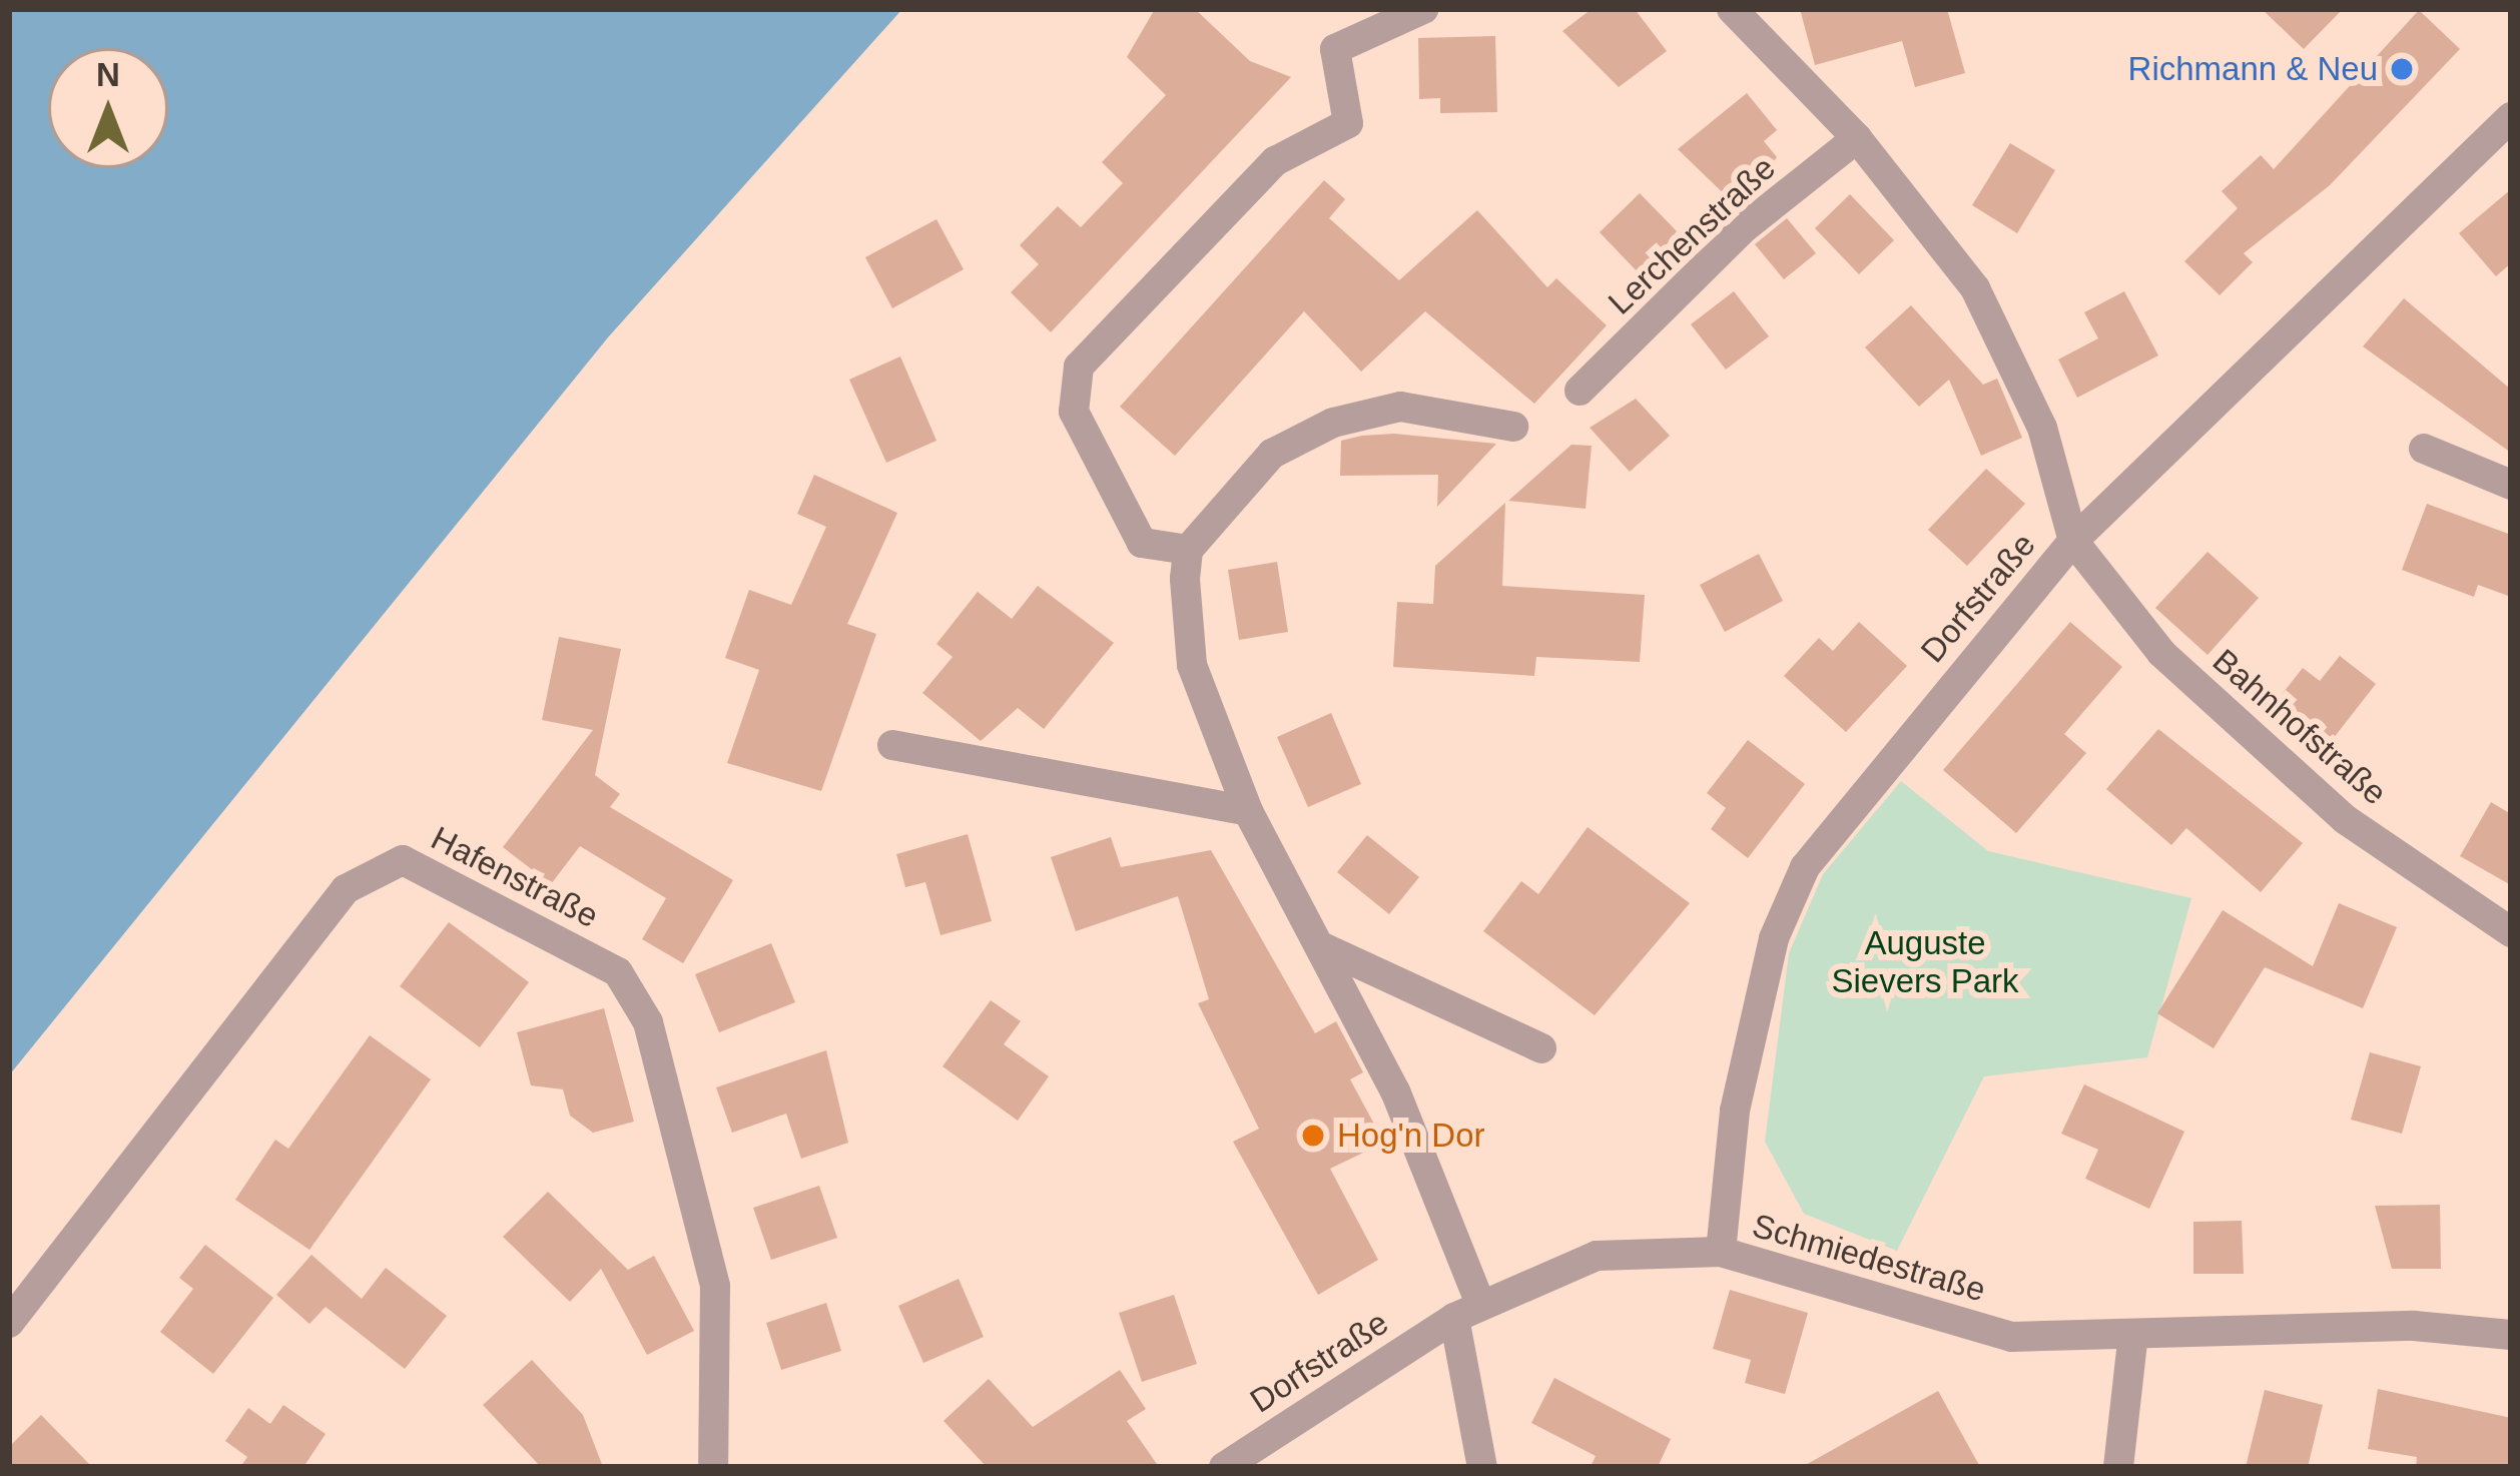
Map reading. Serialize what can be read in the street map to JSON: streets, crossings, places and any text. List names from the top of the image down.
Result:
{
  "streets": {
    "street": [
      "Lerchenstraße",
      "Dorfstraße",
      "Bahnhofstraße",
      "Hafenstraße",
      "Schmiedestraße"
    ]
  },
  "crossings": [
    ["Dorfstraße", "Bahnhofstraße"],
    ["Dorfstraße", "Schmiedestraße"]
  ],
  "parks": ["Auguste Sievers Park"],
  "places": ["Richmann & Neu", "Hog'n Dor"],
  "north": "top"
}
